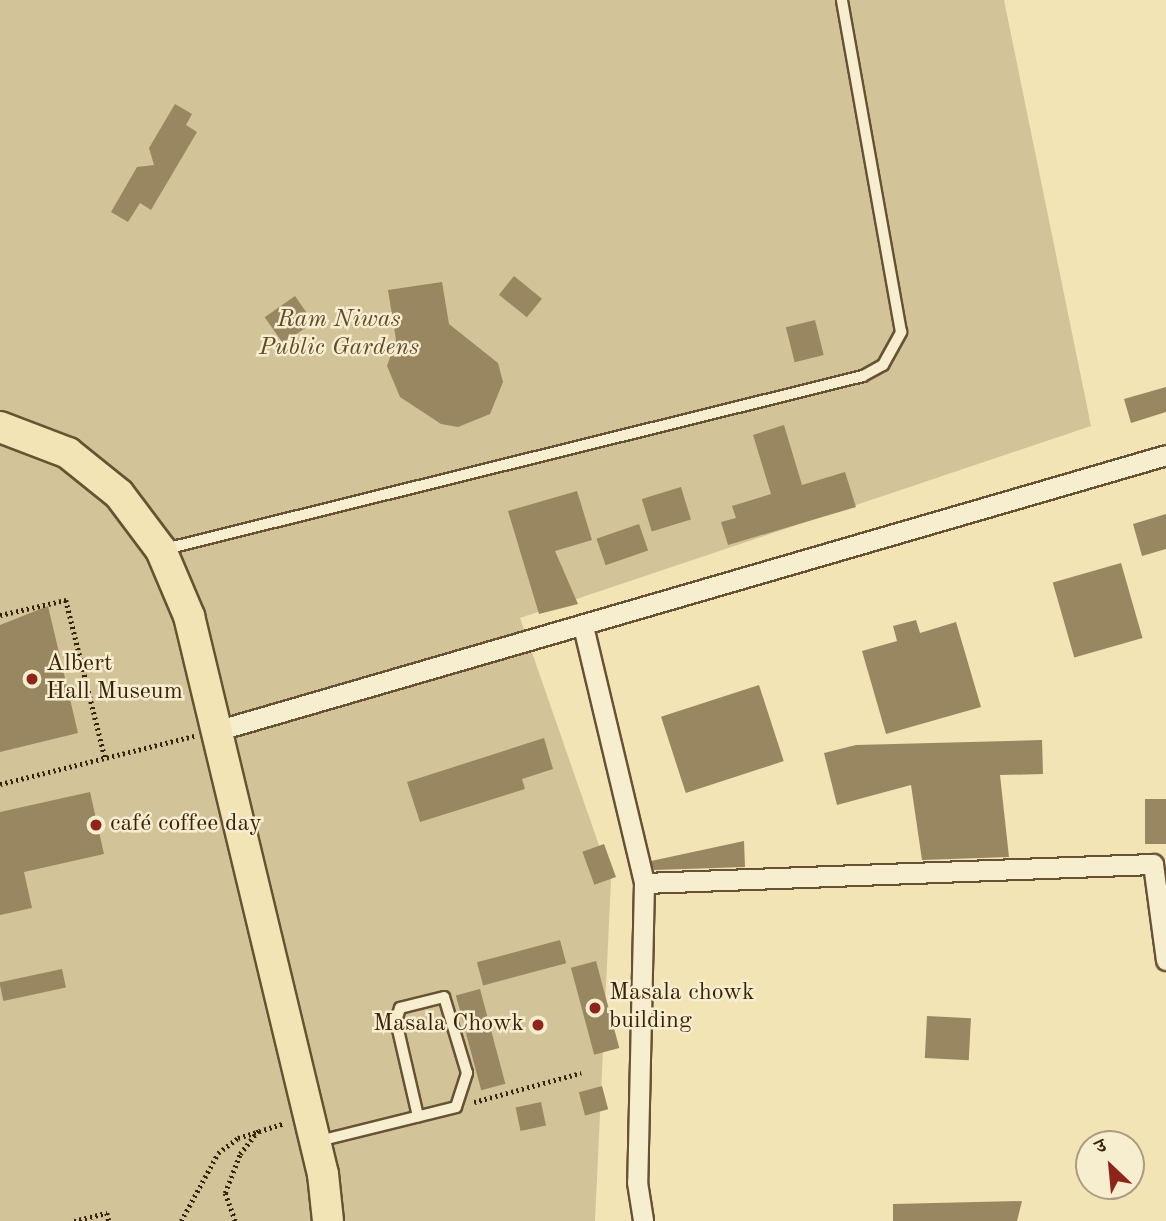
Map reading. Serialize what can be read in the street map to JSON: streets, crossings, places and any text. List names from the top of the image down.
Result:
{
  "parks": ["Ram Niwas Public Gardens"],
  "places": [
    "Albert Hall Museum",
    "café coffee day",
    "Masala chowk building",
    "Masala Chowk"
  ],
  "north": "top left"
}
